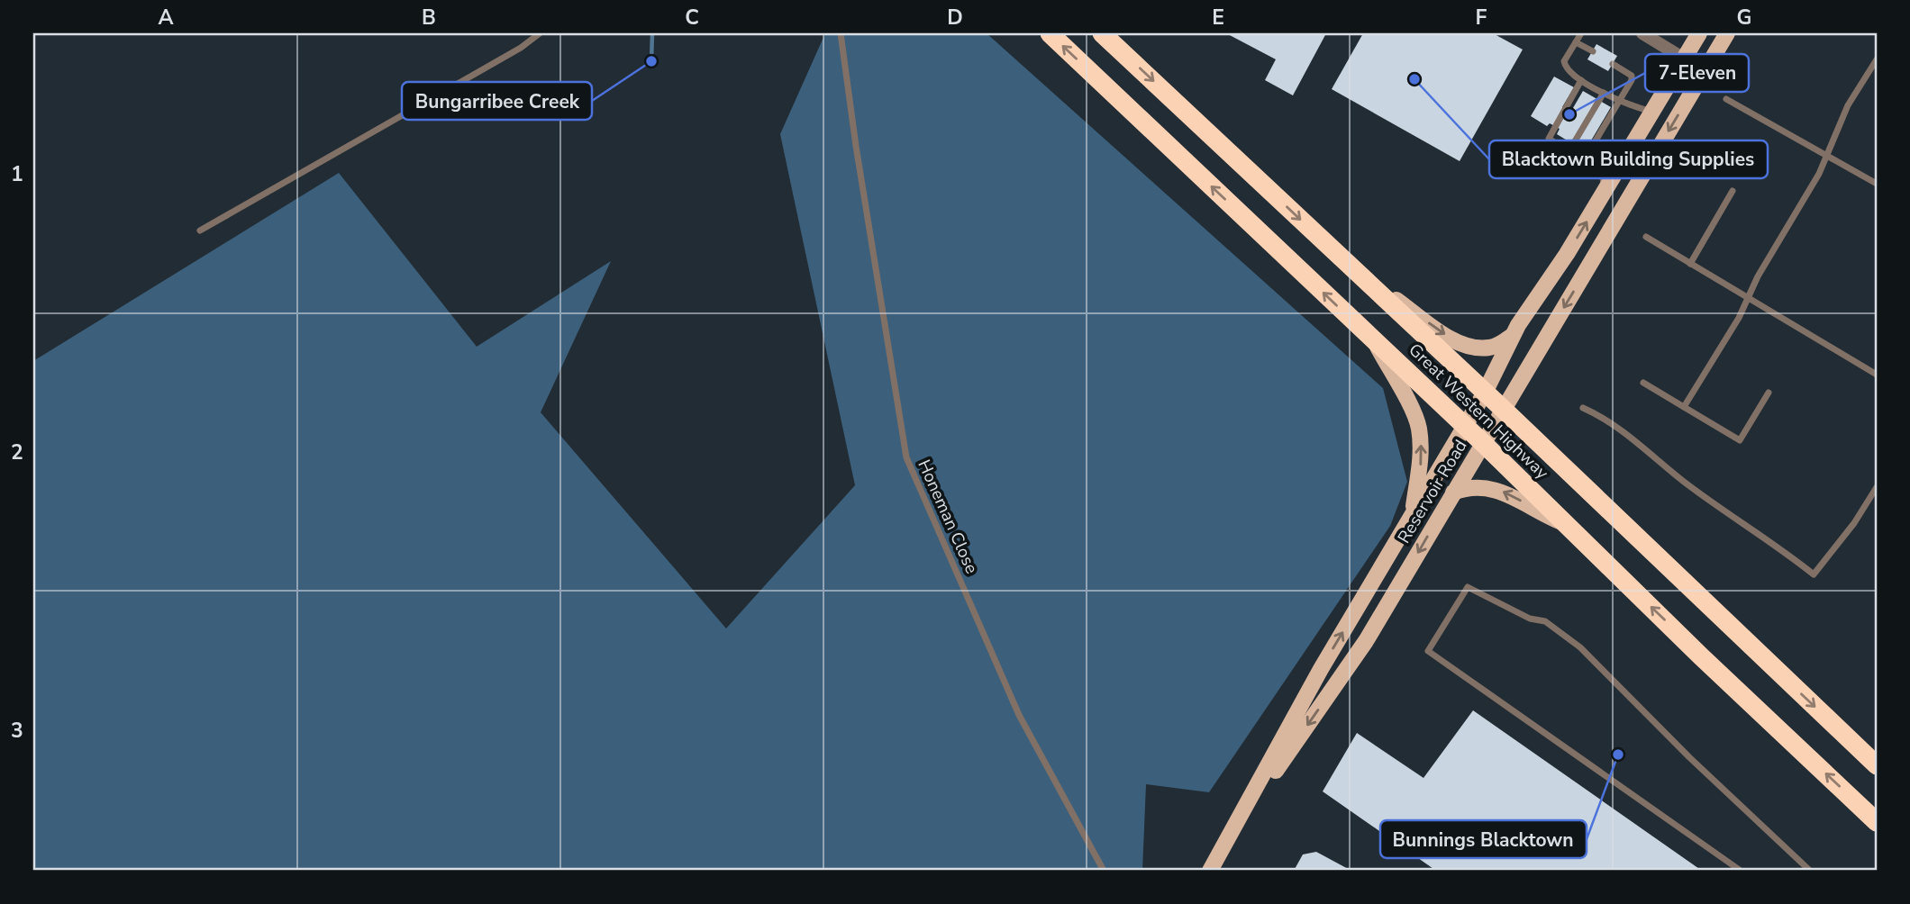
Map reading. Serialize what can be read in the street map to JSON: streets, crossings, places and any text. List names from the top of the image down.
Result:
{
  "streets": {
    "highway": ["Great Western Highway"],
    "main road": ["Reservoir Road"],
    "lane": ["Honeman Close"]
  },
  "crossings": [
    ["Great Western Highway", "Reservoir Road"]
  ],
  "places": [
    "Bungarribee Creek",
    "Blacktown Building Supplies",
    "7-Eleven",
    "Bunnings Blacktown"
  ],
  "grid": {
    "columns": [
      "A",
      "B",
      "C",
      "D",
      "E",
      "F",
      "G"
    ],
    "rows": ["1", "2", "3"]
  }
}
